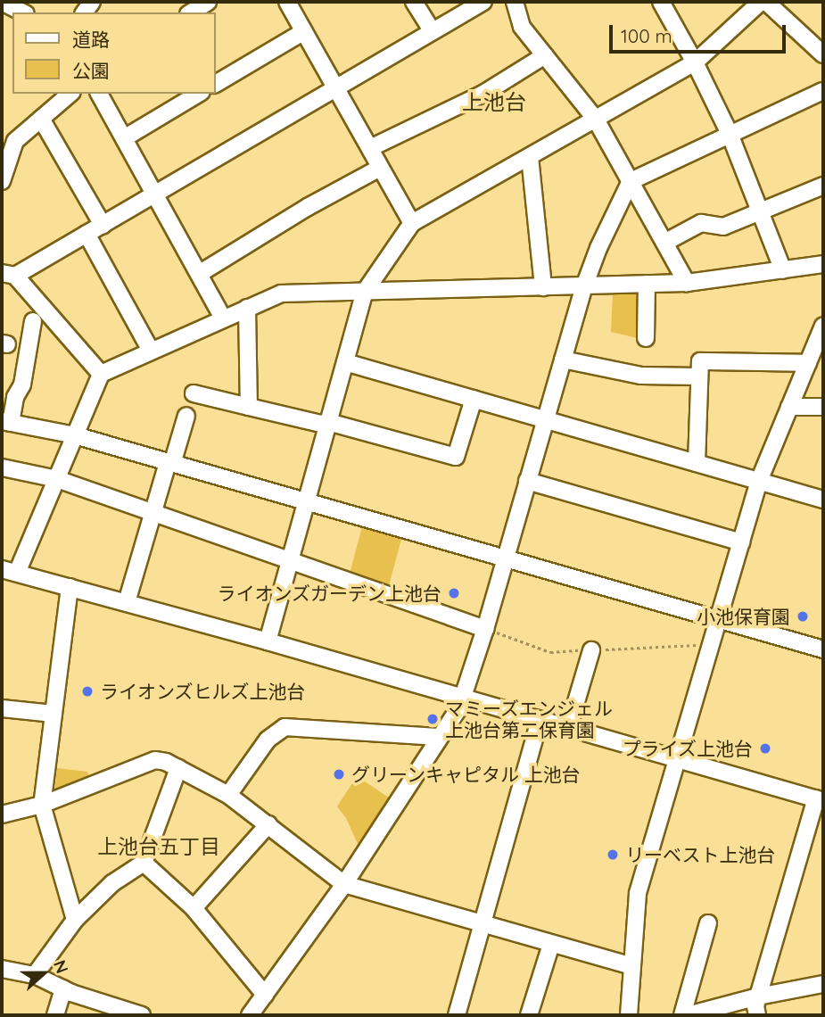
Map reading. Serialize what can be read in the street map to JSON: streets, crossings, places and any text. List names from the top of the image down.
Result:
{
  "districts": ["上池台", "上池台五丁目"],
  "places": [
    "ライオンズガーデン上池台",
    "小池保育園",
    "ライオンズヒルズ上池台",
    "マミーズエンジェル 上池台第二保育園",
    "プライズ上池台",
    "グリーンキャピタル 上池台",
    "リーベスト上池台"
  ],
  "legend": ["道路", "公園"],
  "scale_bar": "100 m",
  "north": "right"
}
